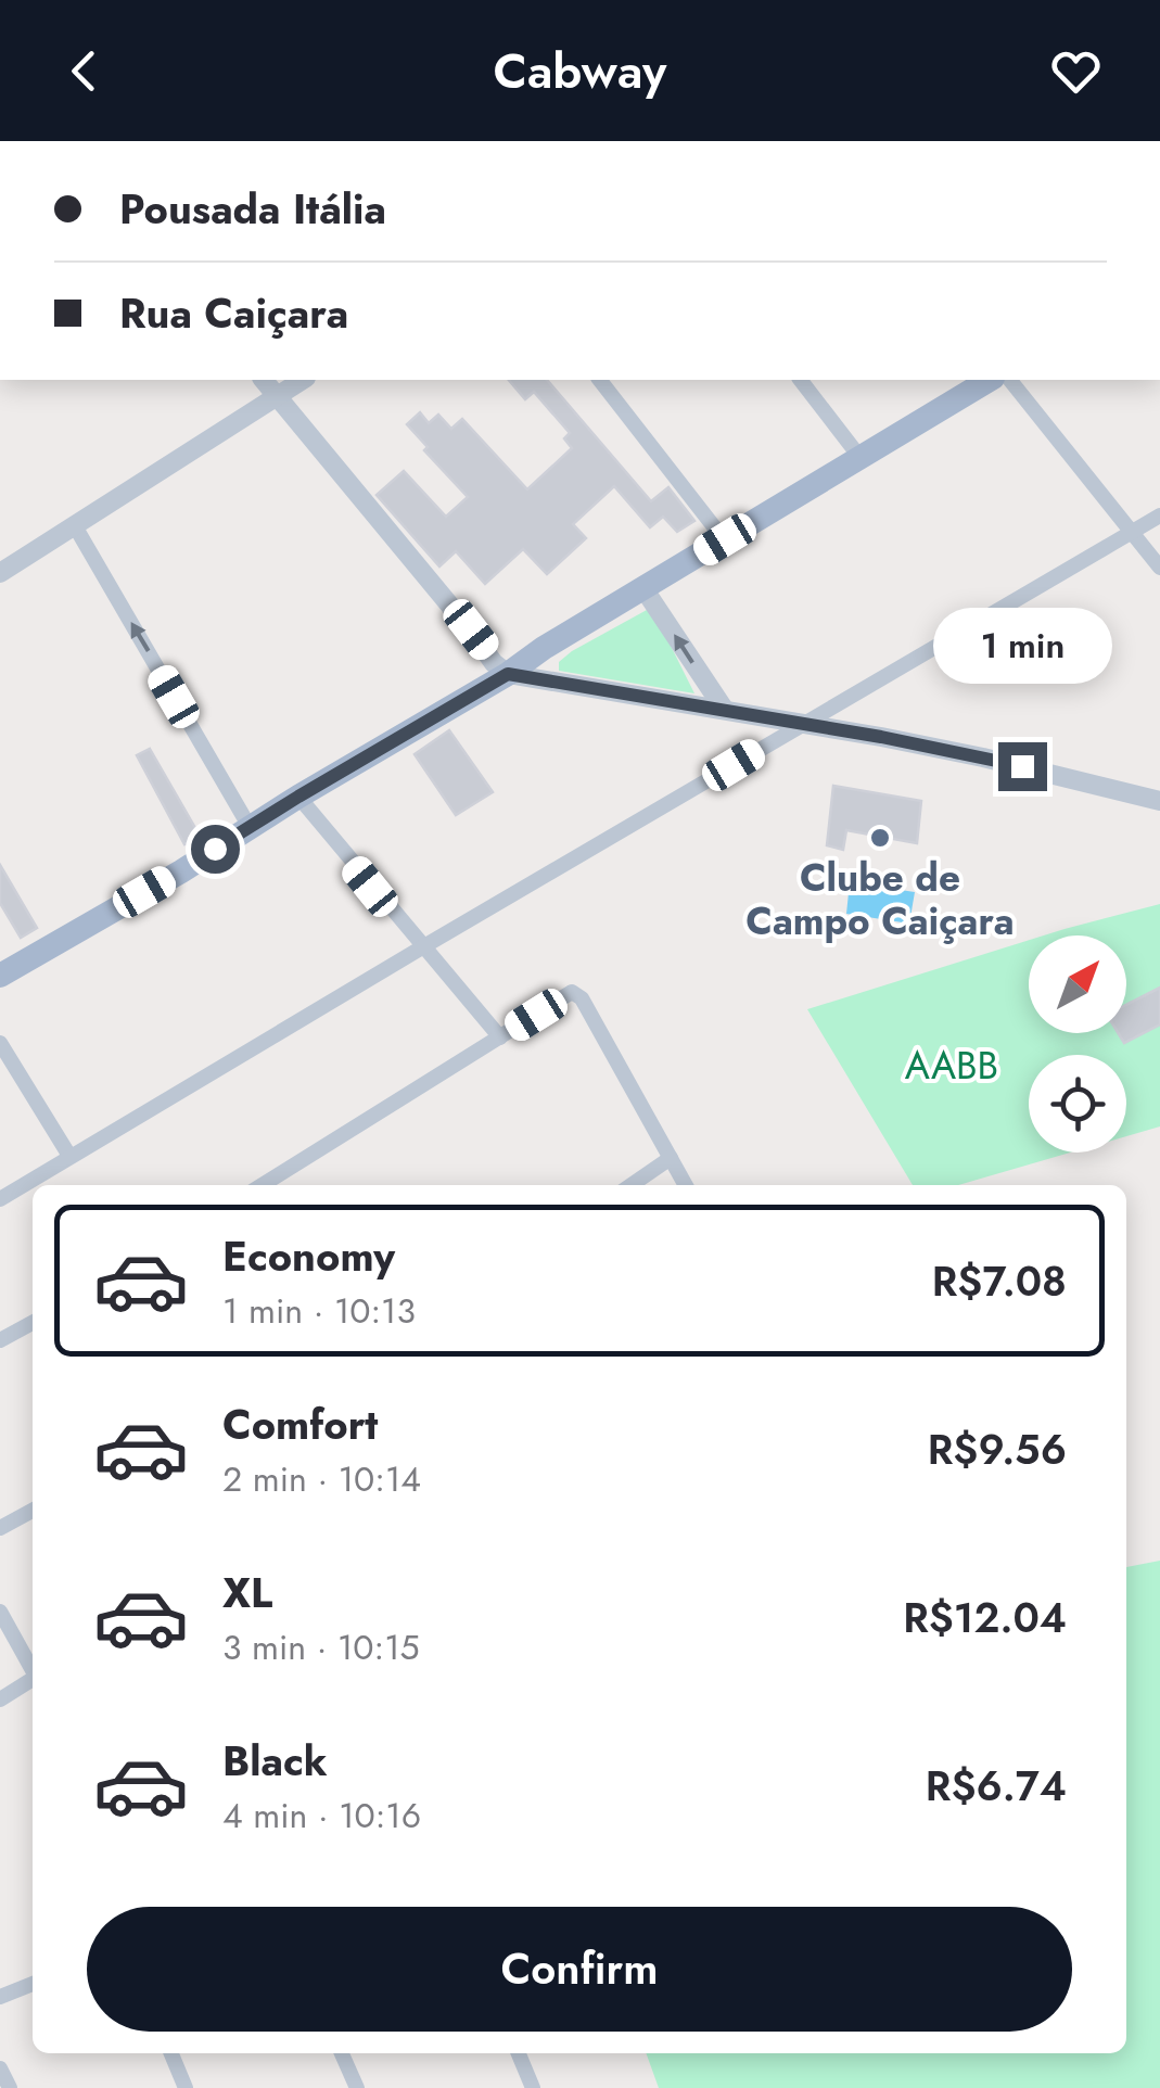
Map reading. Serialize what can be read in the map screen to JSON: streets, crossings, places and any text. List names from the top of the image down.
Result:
{
  "parks": ["AABB"],
  "places": ["Clube de Campo Caiçara"],
  "north": "top right",
  "page": {
    "header": "Cabway",
    "banner": ["Pousada Itália", "Rua Caiçara"],
    "bubble": "1 min",
    "list": [
      {
        "name": "Economy",
        "note": "1 min · 10:13",
        "value": "R$7.08"
      },
      {
        "name": "Comfort",
        "note": "2 min · 10:14",
        "value": "R$9.56"
      },
      {
        "name": "XL",
        "note": "3 min · 10:15",
        "value": "R$12.04"
      },
      {
        "name": "Black",
        "note": "4 min · 10:16",
        "value": "R$6.74"
      }
    ],
    "buttons": "Confirm"
  }
}
